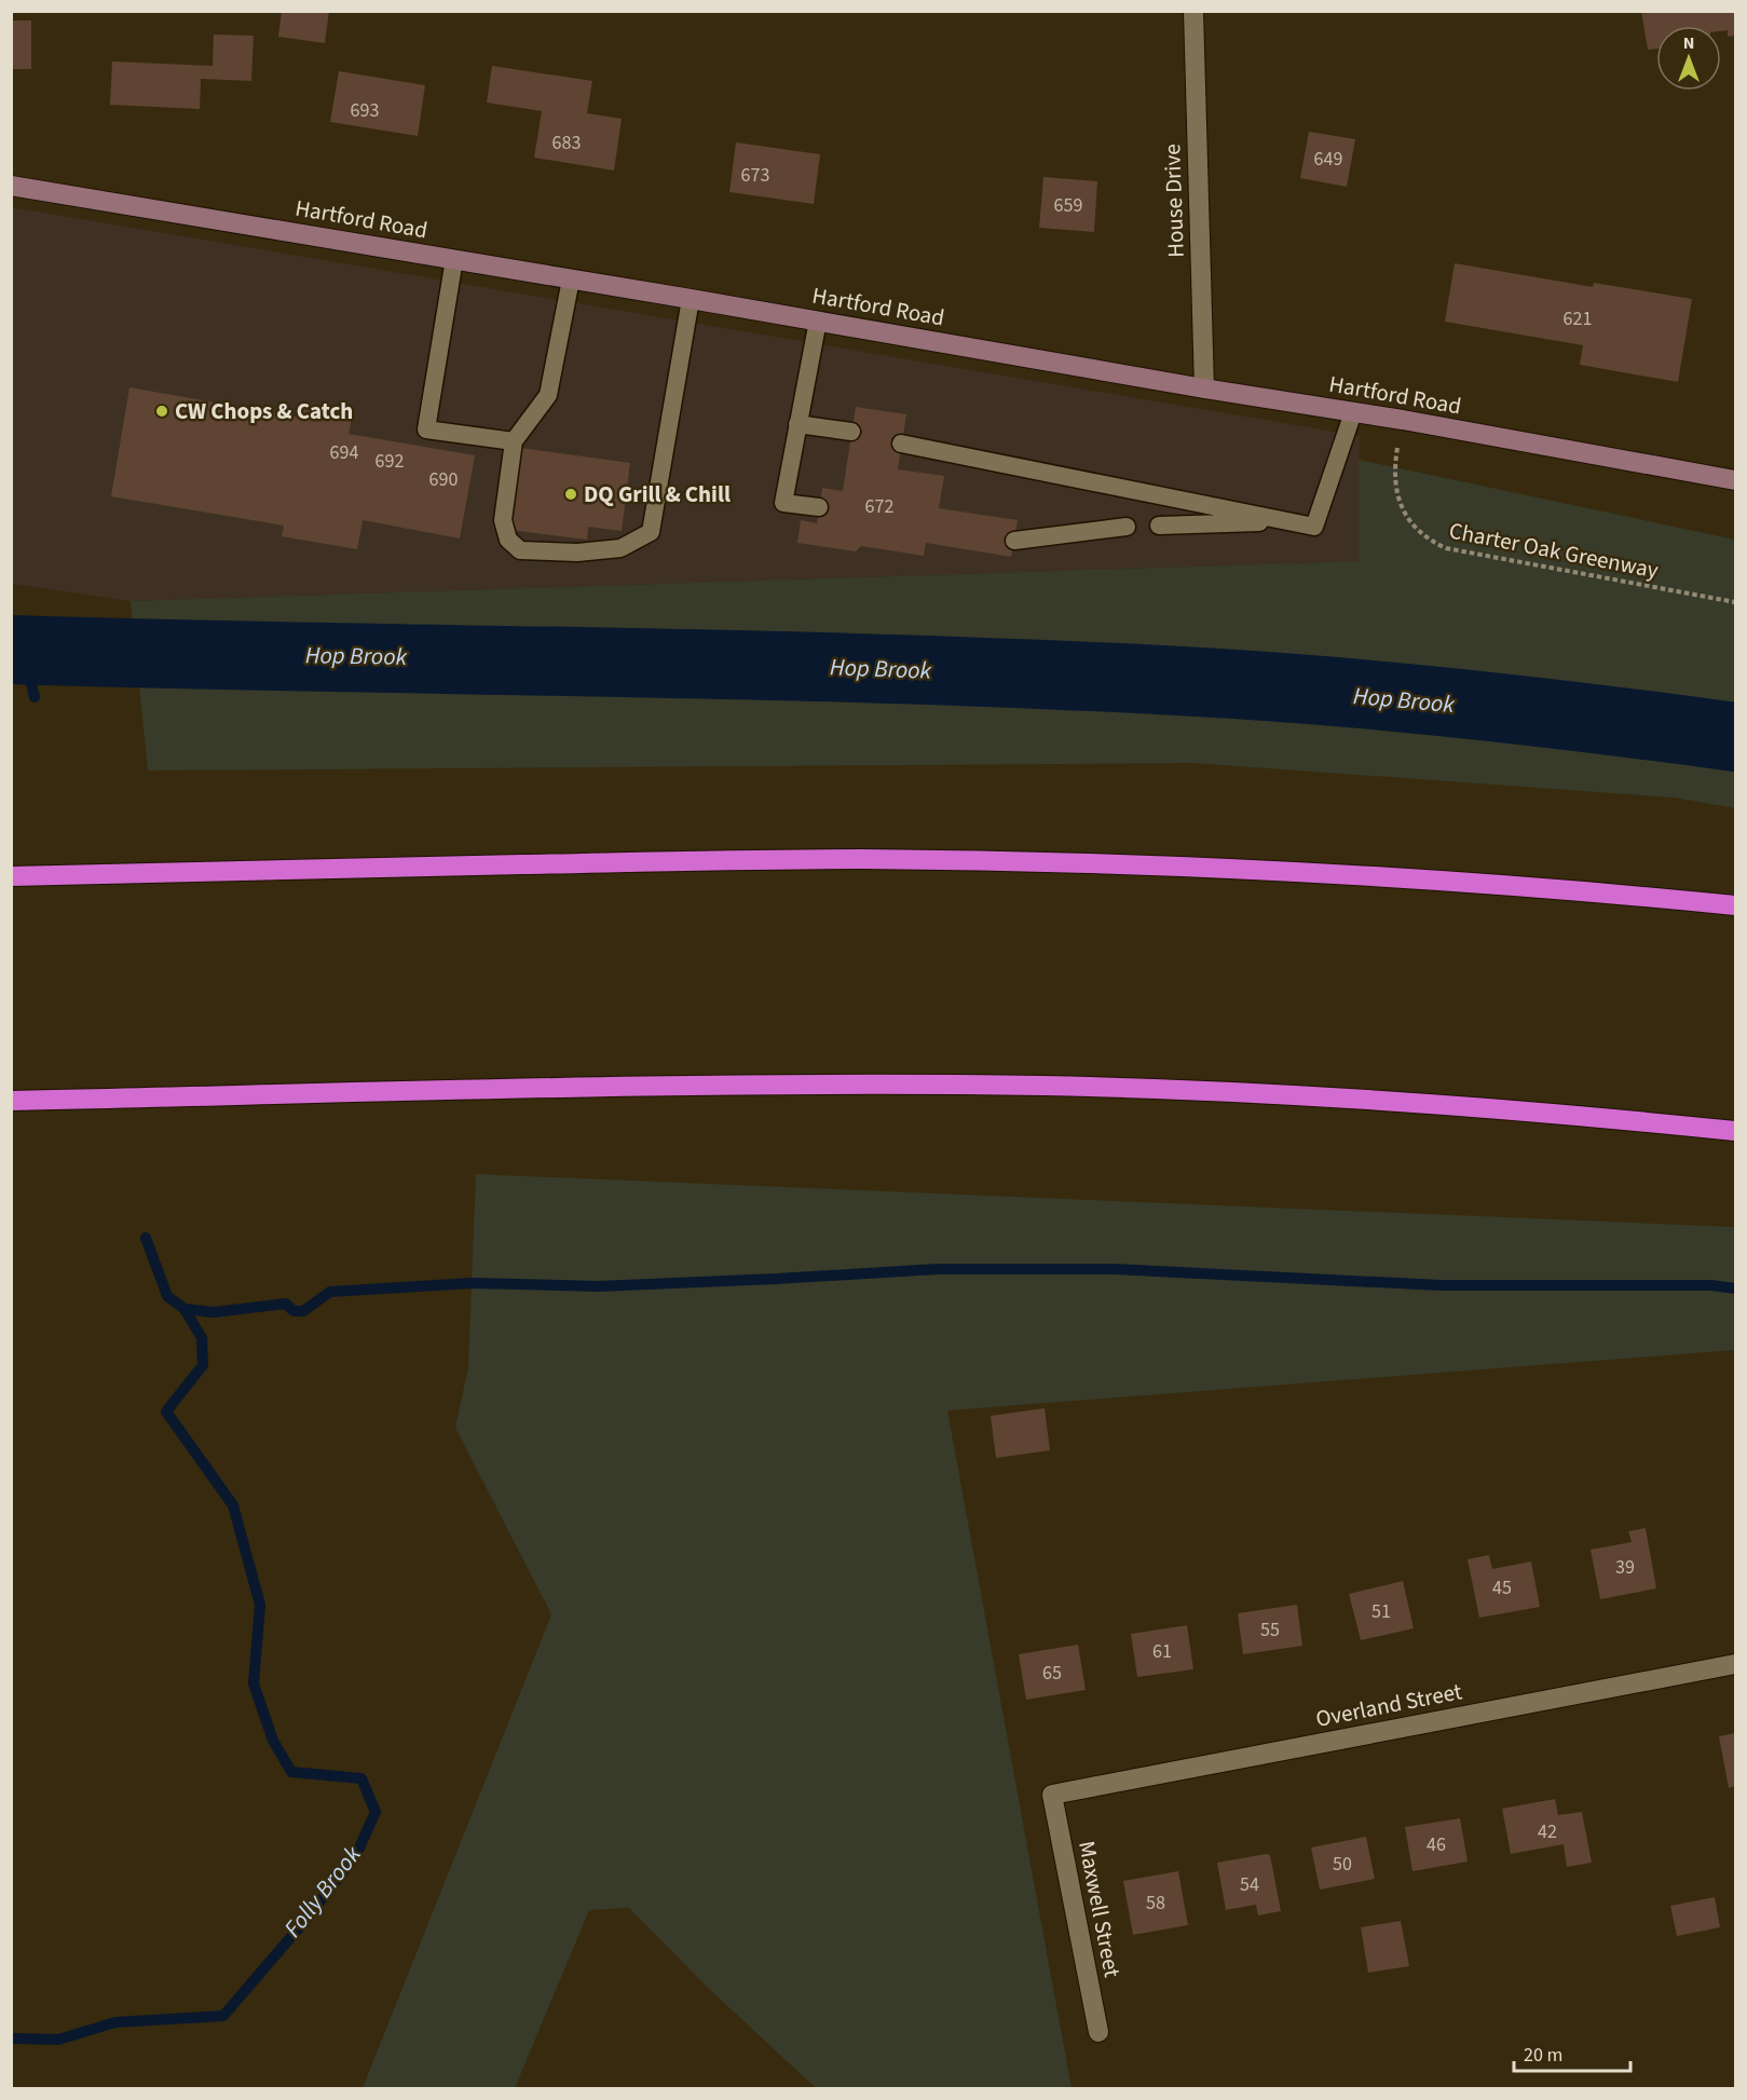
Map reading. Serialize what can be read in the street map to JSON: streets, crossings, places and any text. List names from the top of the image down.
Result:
{
  "streets": {
    "main road": ["Hartford Road"],
    "street": ["House Drive", "Overland Street", "Maxwell Street"],
    "path": ["Charter Oak Greenway"]
  },
  "crossings": [
    ["House Drive", "Hartford Road"],
    ["Overland Street", "Maxwell Street"]
  ],
  "water": ["Hop Brook", "Folly Brook"],
  "places": ["CW Chops & Catch", "DQ Grill & Chill"],
  "house_numbers": [
    "693",
    "683",
    "649",
    "673",
    "659",
    "621",
    "694",
    "692",
    "690",
    "672",
    "39",
    "45",
    "51",
    "55",
    "61",
    "65",
    "42",
    "46",
    "50",
    "54",
    "58"
  ],
  "scale_bar": "20 m",
  "north": "top"
}
